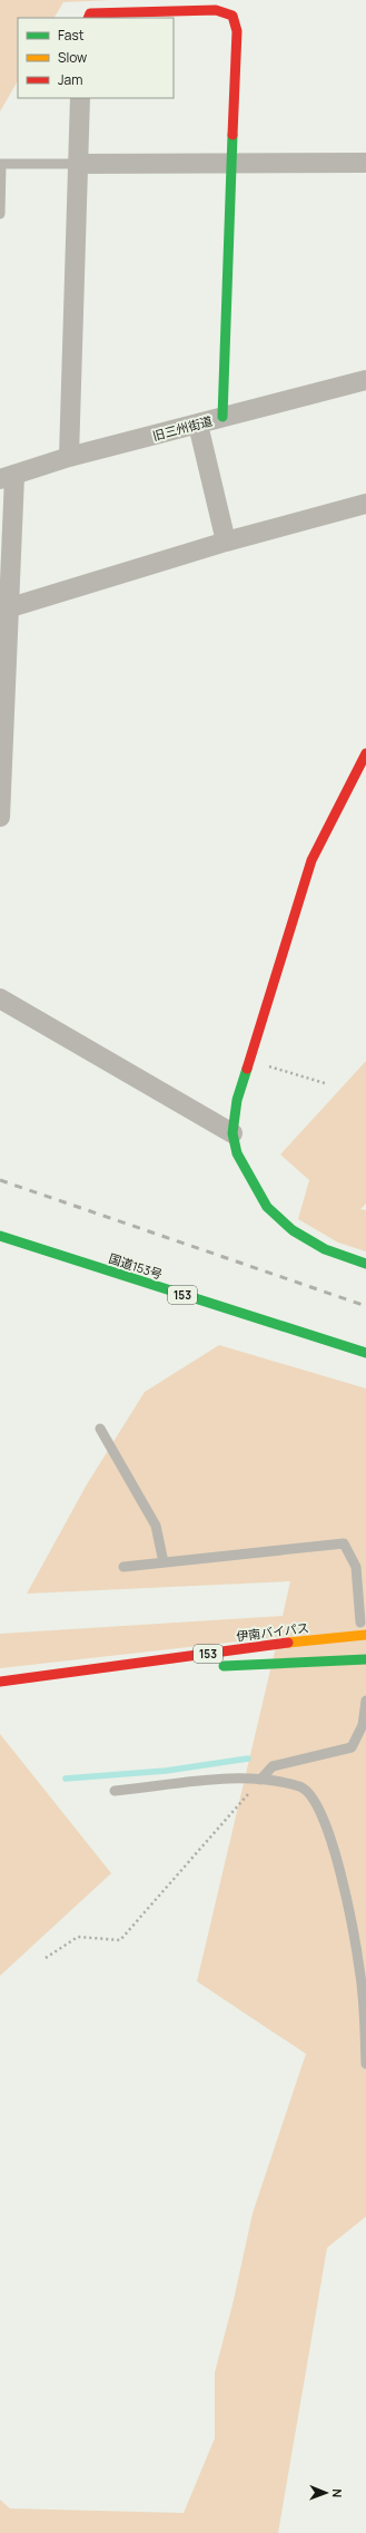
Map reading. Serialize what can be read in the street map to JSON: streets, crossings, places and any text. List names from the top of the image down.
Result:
{
  "streets": {
    "main road": ["国道153号", "153", "伊南バイパス"],
    "street": ["旧三州街道"]
  },
  "legend": ["Fast", "Slow", "Jam"],
  "north": "right"
}
